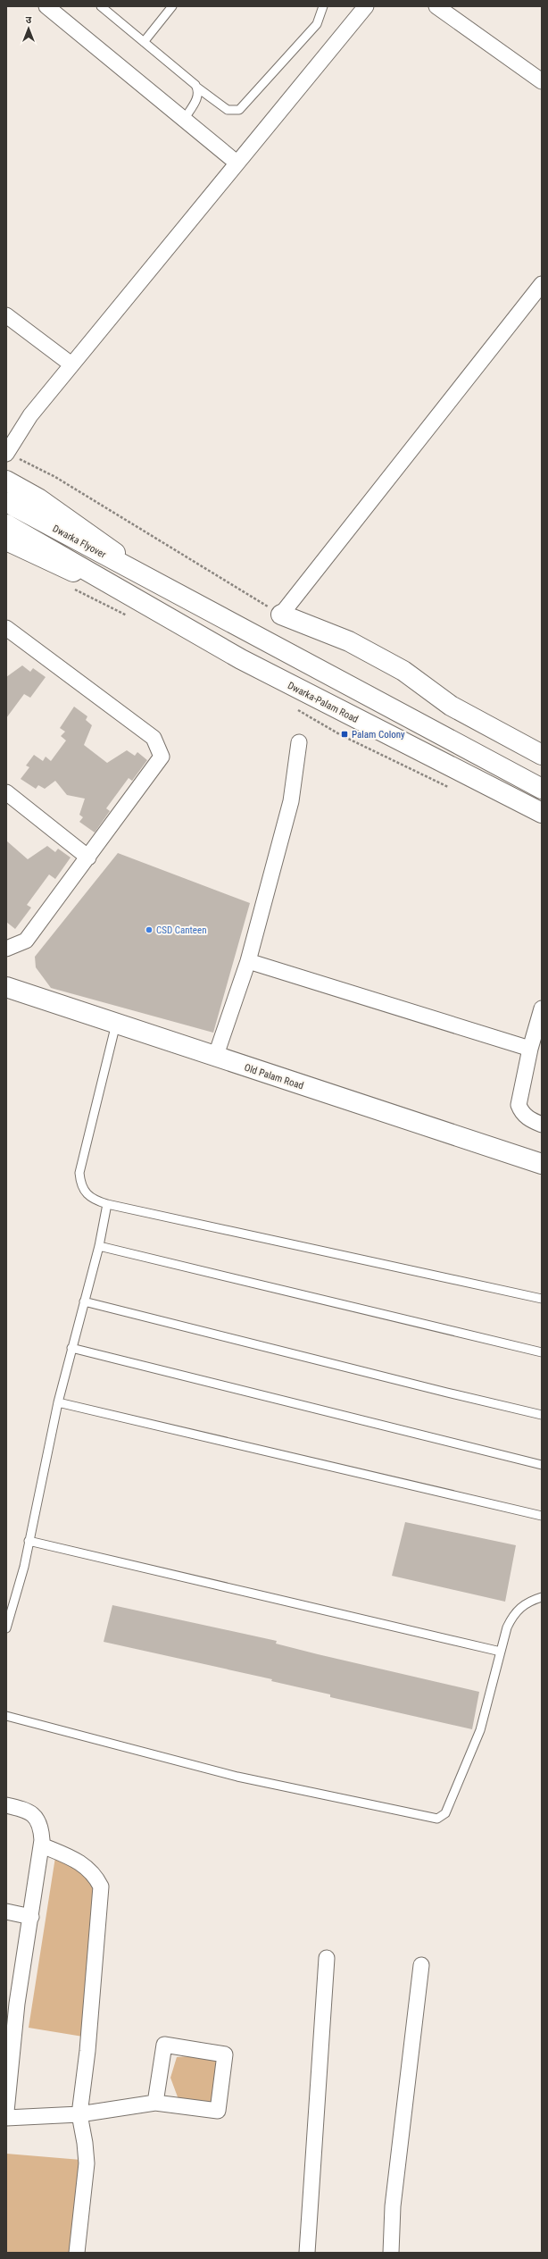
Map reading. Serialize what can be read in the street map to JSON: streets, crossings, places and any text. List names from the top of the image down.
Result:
{
  "streets": {
    "main road": ["Dwarka Flyover", "Dwarka-Palam Road", "Old Palam Road"]
  },
  "crossings": [
    ["Dwarka Flyover", "Dwarka-Palam Road"]
  ],
  "places": {
    "transit": ["Palam Colony"],
    "other": ["CSD Canteen"]
  },
  "north": "top"
}
